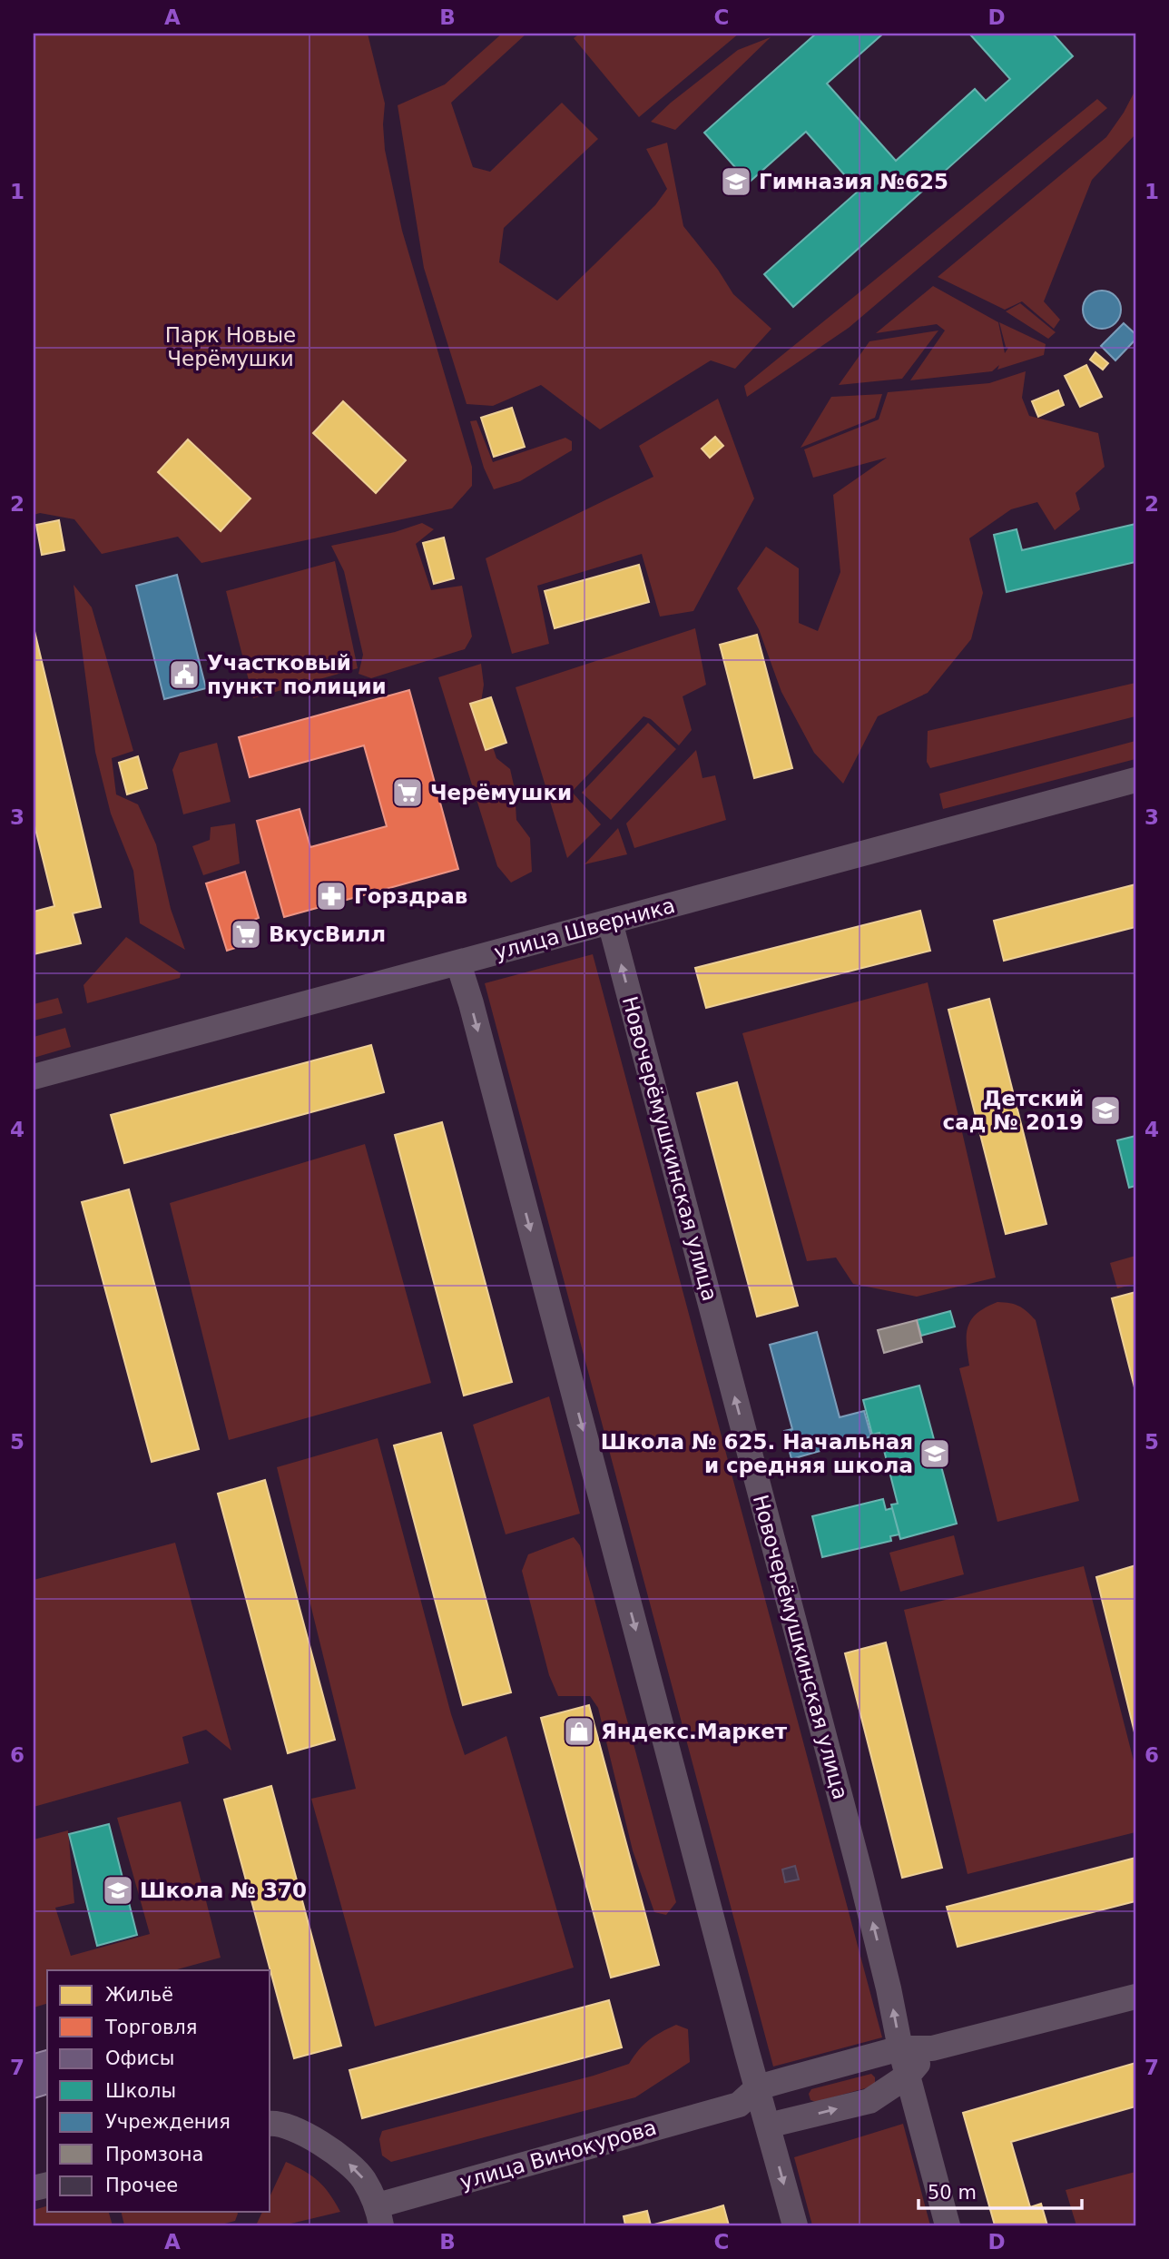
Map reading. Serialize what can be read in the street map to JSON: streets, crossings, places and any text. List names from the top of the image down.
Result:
{
  "streets": {
    "street": ["улица Шверника", "Новочерёмушкинская улица", "улица Винокурова"]
  },
  "crossings": [
    ["улица Шверника", "Новочерёмушкинская улица"],
    ["Новочерёмушкинская улица", "улица Винокурова"]
  ],
  "parks": ["Парк Новые Черёмушки"],
  "places": {
    "school or university": [
      "Гимназия №625",
      "Детский сад № 2019",
      "Школа № 625. Начальная и средняя школа",
      "Школа № 370"
    ],
    "public building": ["Участковый пункт полиции"],
    "supermarket": ["Черёмушки", "ВкусВилл"],
    "pharmacy": ["Горздрав"],
    "shop": ["Яндекс.Маркет"]
  },
  "legend": [
    "Жильё",
    "Торговля",
    "Офисы",
    "Школы",
    "Учреждения",
    "Промзона",
    "Прочее"
  ],
  "scale_bar": "50 m",
  "grid": {
    "columns": [
      "A",
      "B",
      "C",
      "D"
    ],
    "rows": [
      "1",
      "2",
      "3",
      "4",
      "5",
      "6",
      "7"
    ]
  }
}
